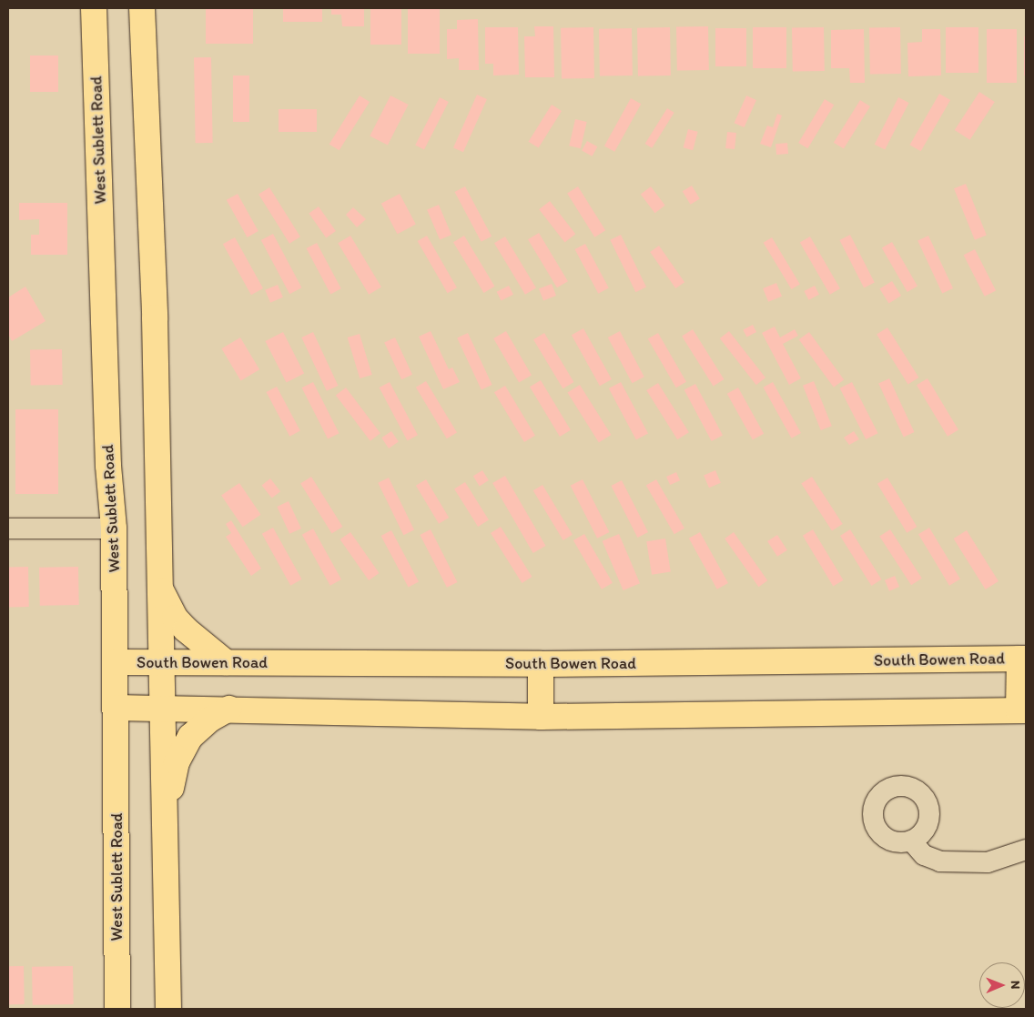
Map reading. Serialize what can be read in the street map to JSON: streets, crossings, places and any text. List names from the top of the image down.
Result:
{
  "streets": {
    "main road": ["West Sublett Road", "South Bowen Road"]
  },
  "crossings": [
    ["West Sublett Road", "South Bowen Road"]
  ],
  "north": "right"
}
